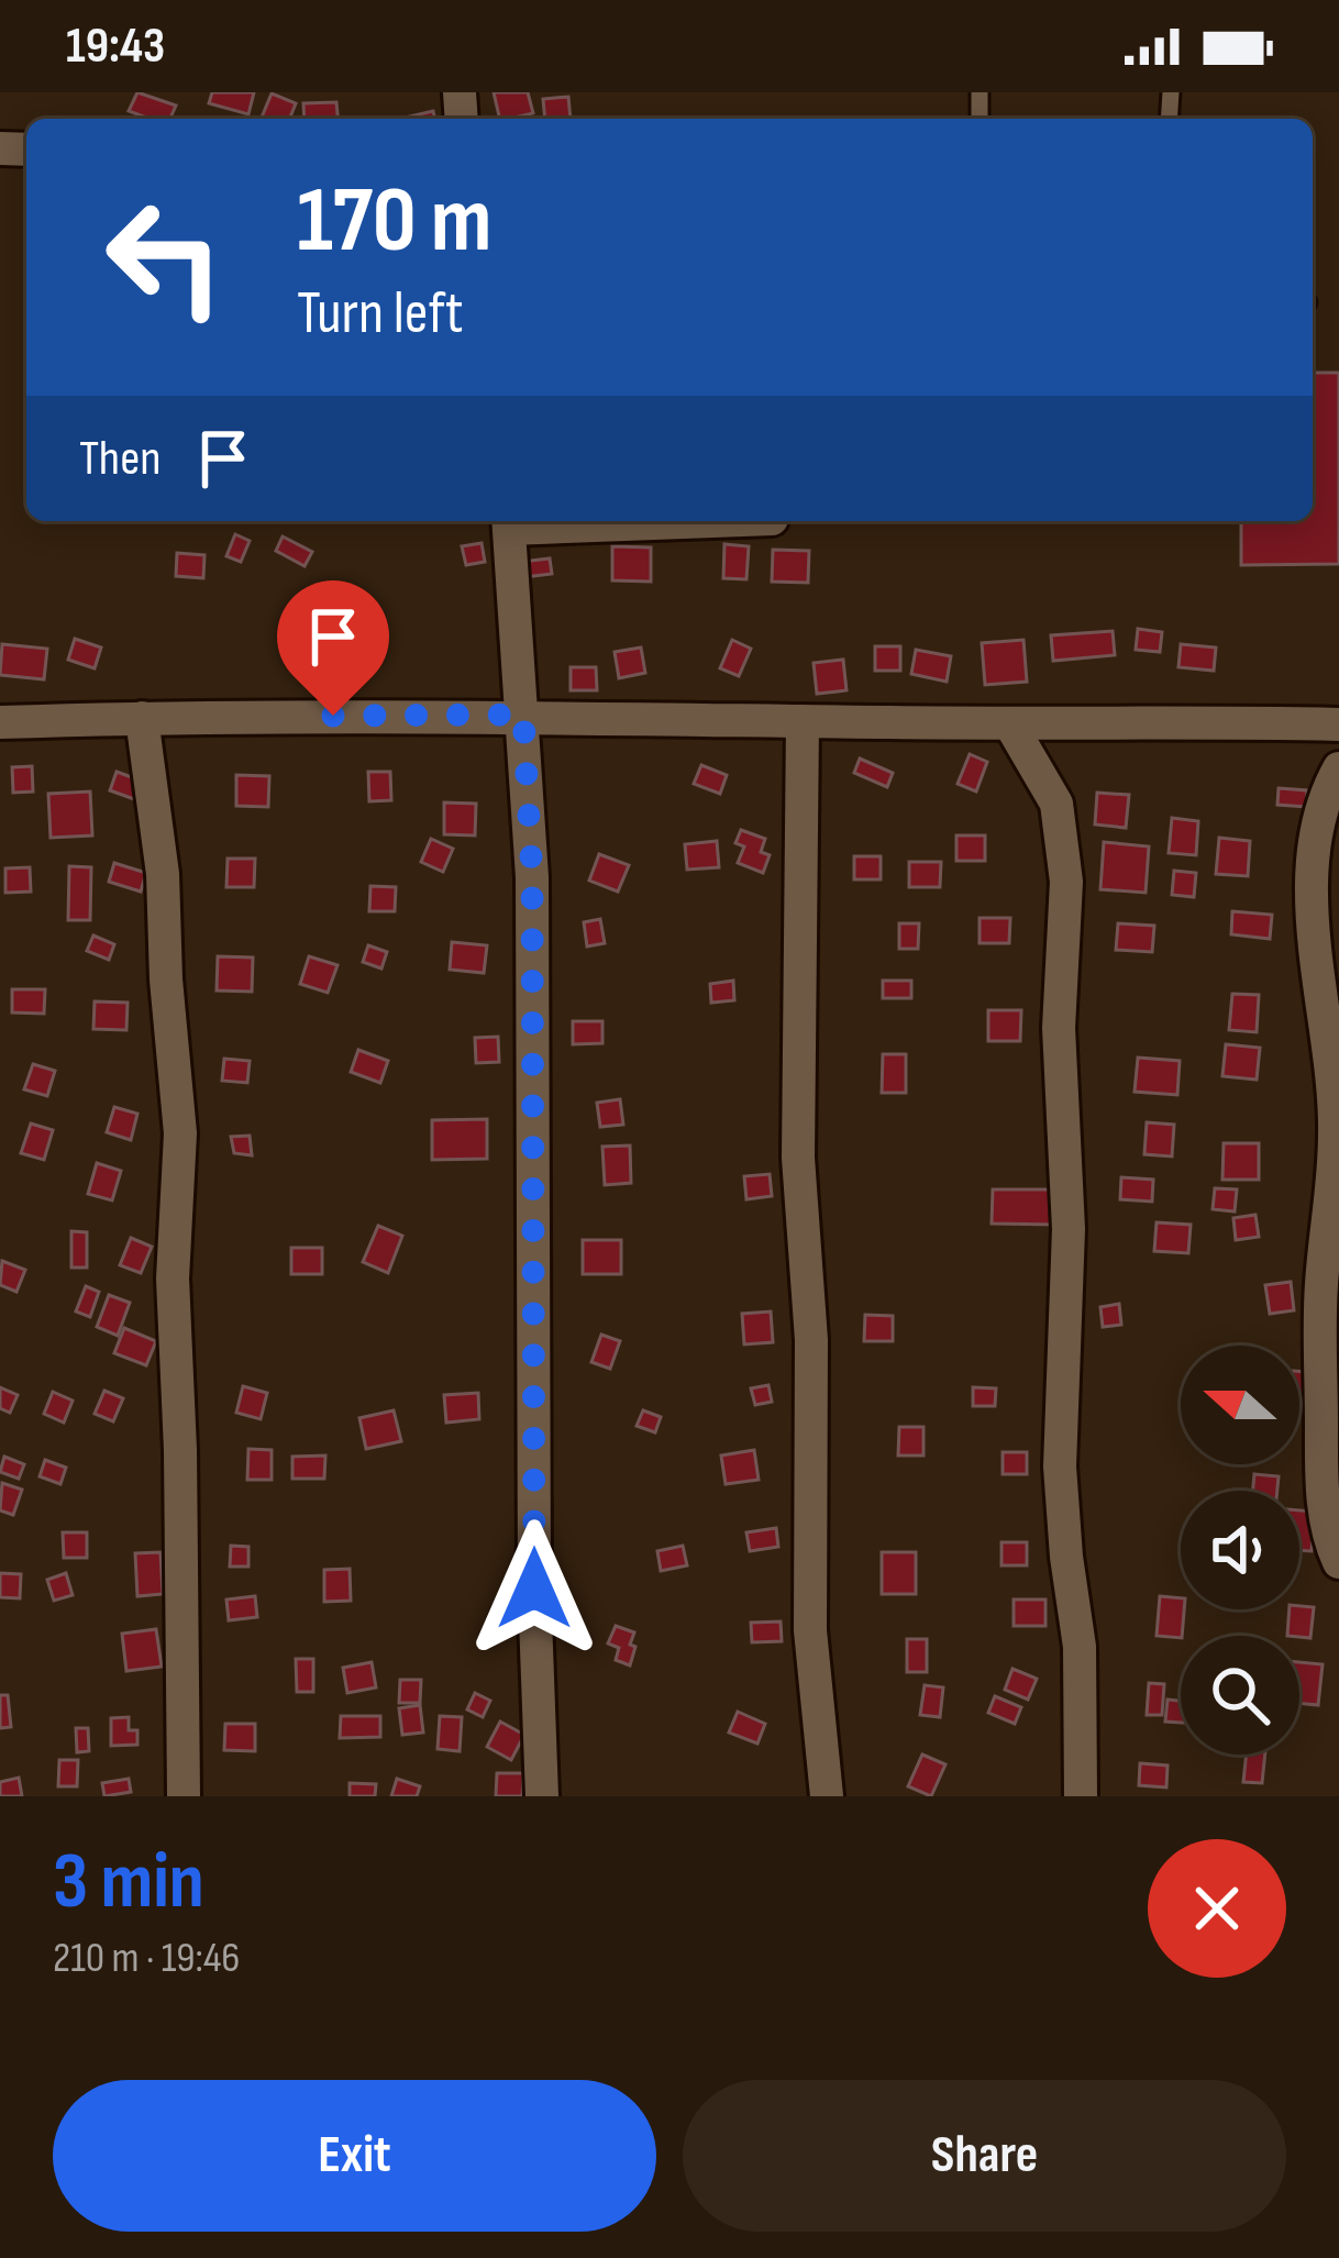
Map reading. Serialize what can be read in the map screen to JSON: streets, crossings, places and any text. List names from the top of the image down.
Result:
{
  "north": "left",
  "page": {
    "status": "19:43",
    "turn": ["170 m", "Turn left"],
    "then": "Then",
    "heading": ["3 min", "210 m · 19:46"],
    "buttons": ["Exit", "Share"]
  }
}
